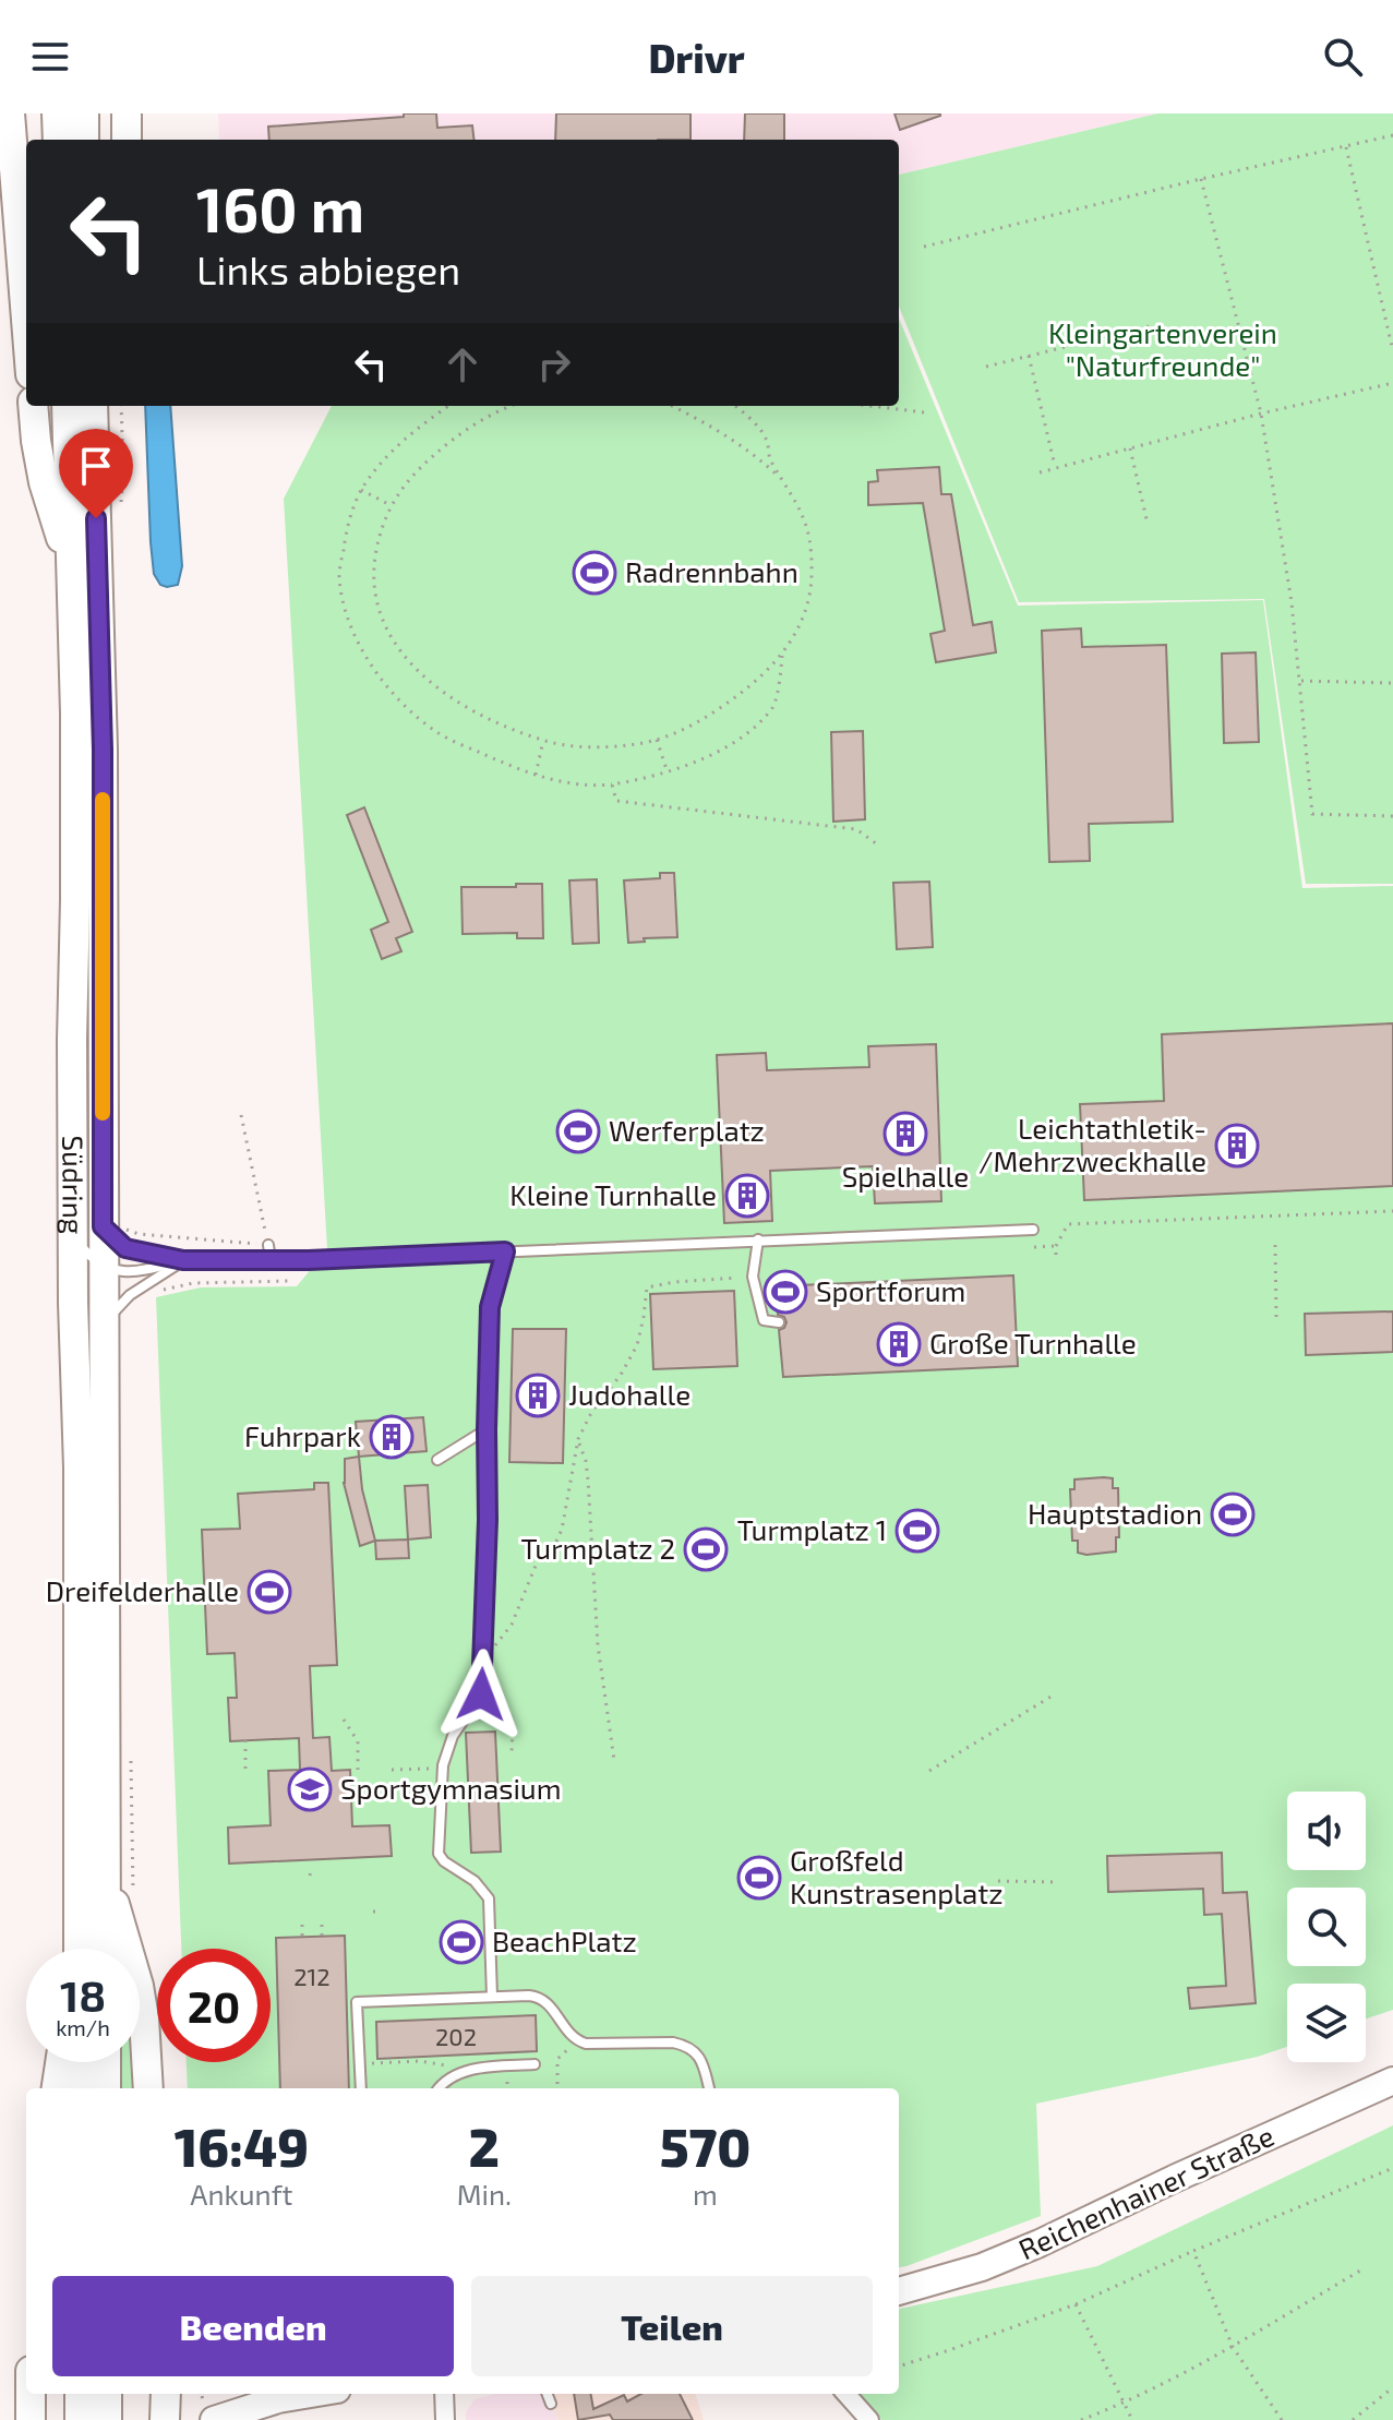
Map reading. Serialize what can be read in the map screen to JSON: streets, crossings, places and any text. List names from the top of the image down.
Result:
{
  "streets": {
    "main road": ["Südring", "Reichenhainer Straße"]
  },
  "parks": ["Kleingartenverein \"Naturfreunde\""],
  "places": {
    "sports": [
      "Radrennbahn",
      "Werferplatz",
      "Sportforum",
      "Hauptstadion",
      "Turmplatz 1",
      "Turmplatz 2",
      "Dreifelderhalle",
      "Großfeld Kunstrasenplatz",
      "BeachPlatz"
    ],
    "building": [
      "Spielhalle",
      "Leichtathletik- /Mehrzweckhalle",
      "Kleine Turnhalle",
      "Große Turnhalle",
      "Judohalle",
      "Fuhrpark"
    ],
    "school or university": ["Sportgymnasium"]
  },
  "house_numbers": ["212", "202"],
  "page": {
    "header": "Drivr",
    "turn": ["160 m", "Links abbiegen"],
    "speed": "18 km/h",
    "limit": "20",
    "eta": [
      "16:49",
      "Ankunft",
      "2",
      "Min.",
      "570",
      "m"
    ],
    "buttons": ["Beenden", "Teilen"]
  }
}
